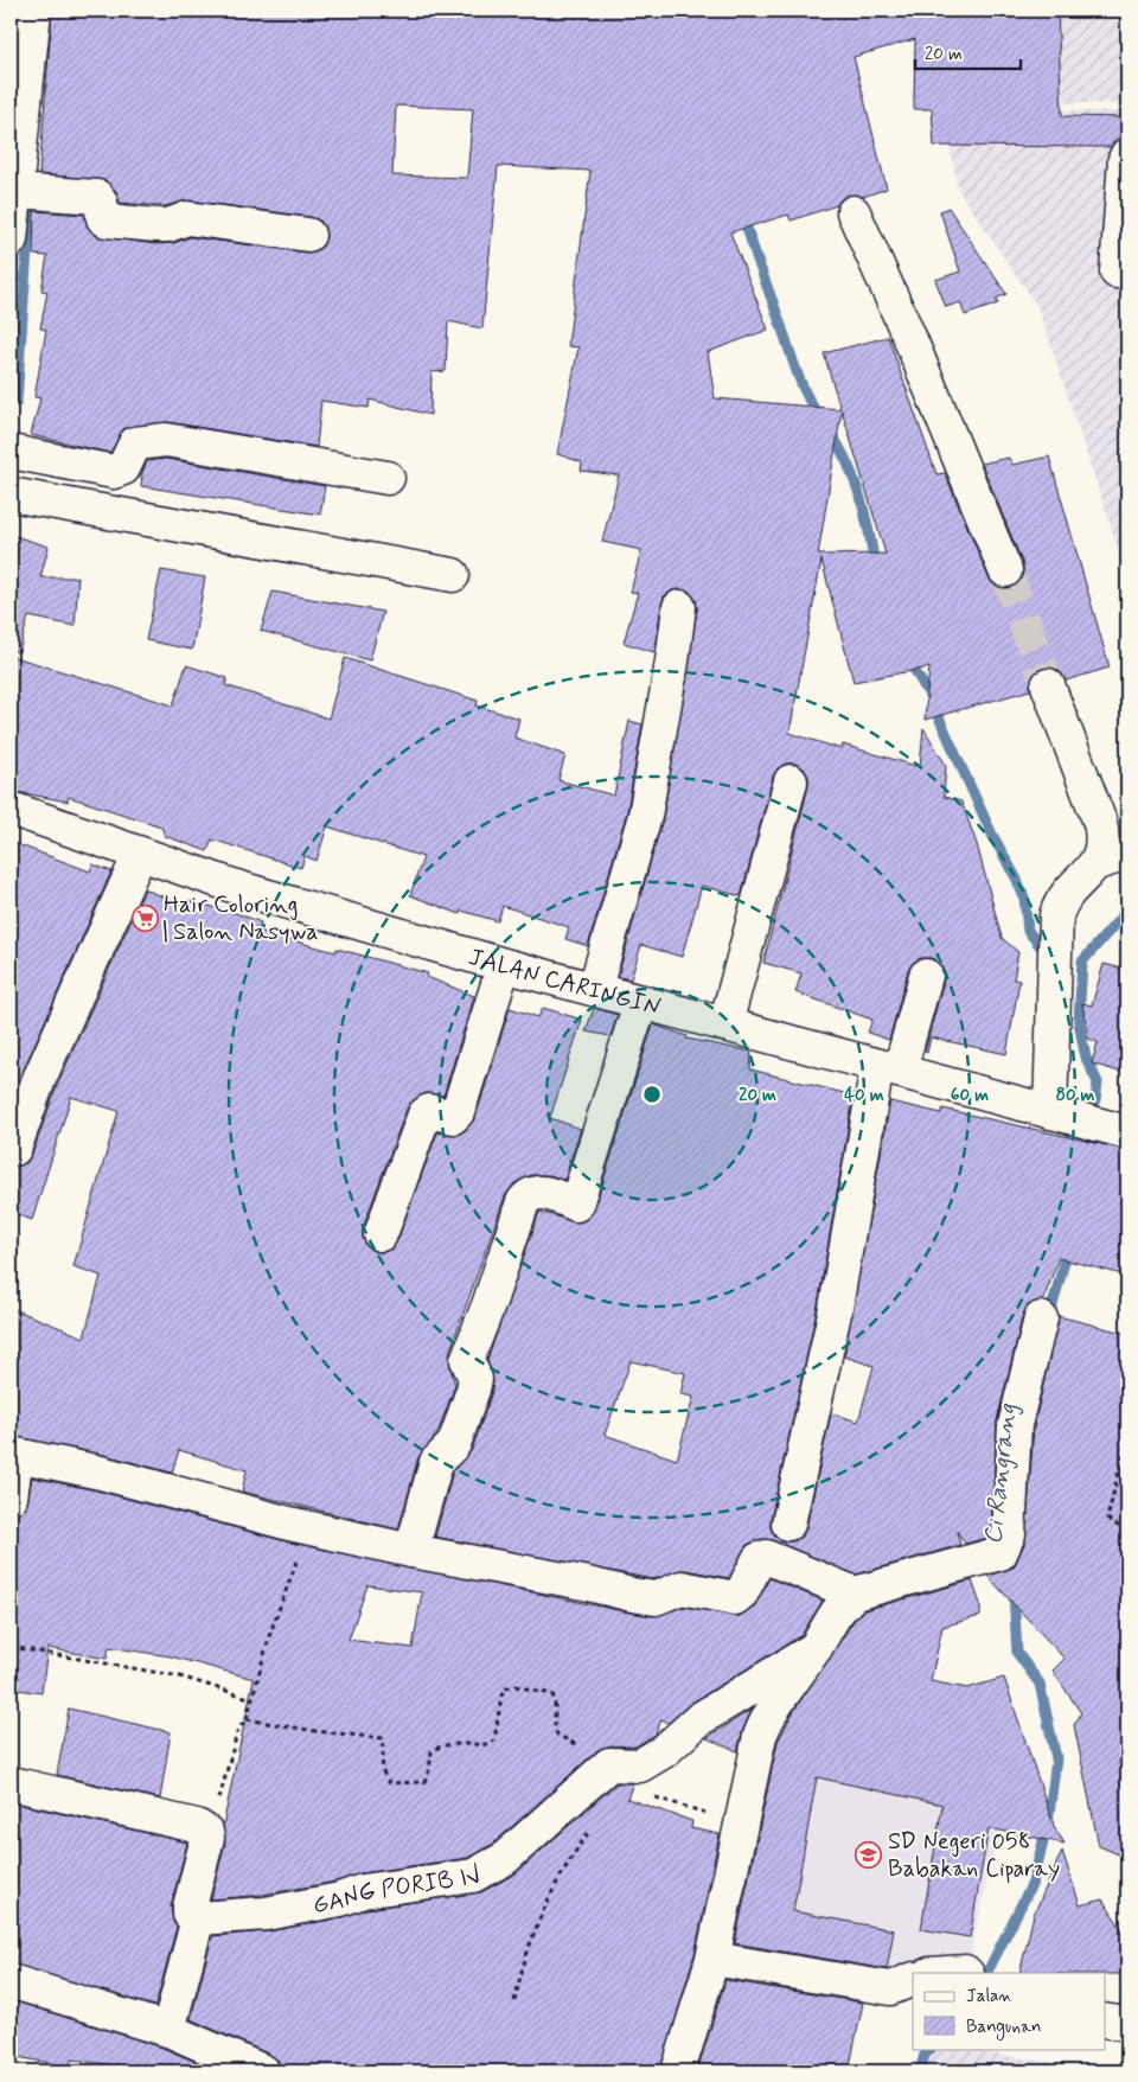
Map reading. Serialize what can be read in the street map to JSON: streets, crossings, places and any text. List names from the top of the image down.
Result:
{
  "streets": {
    "street": ["JALAN CARINGIN", "GANG PORIB IV"]
  },
  "water": ["Ci Rangrang"],
  "places": {
    "supermarket": ["Hair Coloring | Salon Nasywa"],
    "school or university": ["SD Negeri 058 Babakan Ciparay"]
  },
  "legend": ["Jalan", "Bangunan"],
  "scale_bar": "20 m",
  "rings": [
    "20 m",
    "40 m",
    "60 m",
    "80 m"
  ]
}
